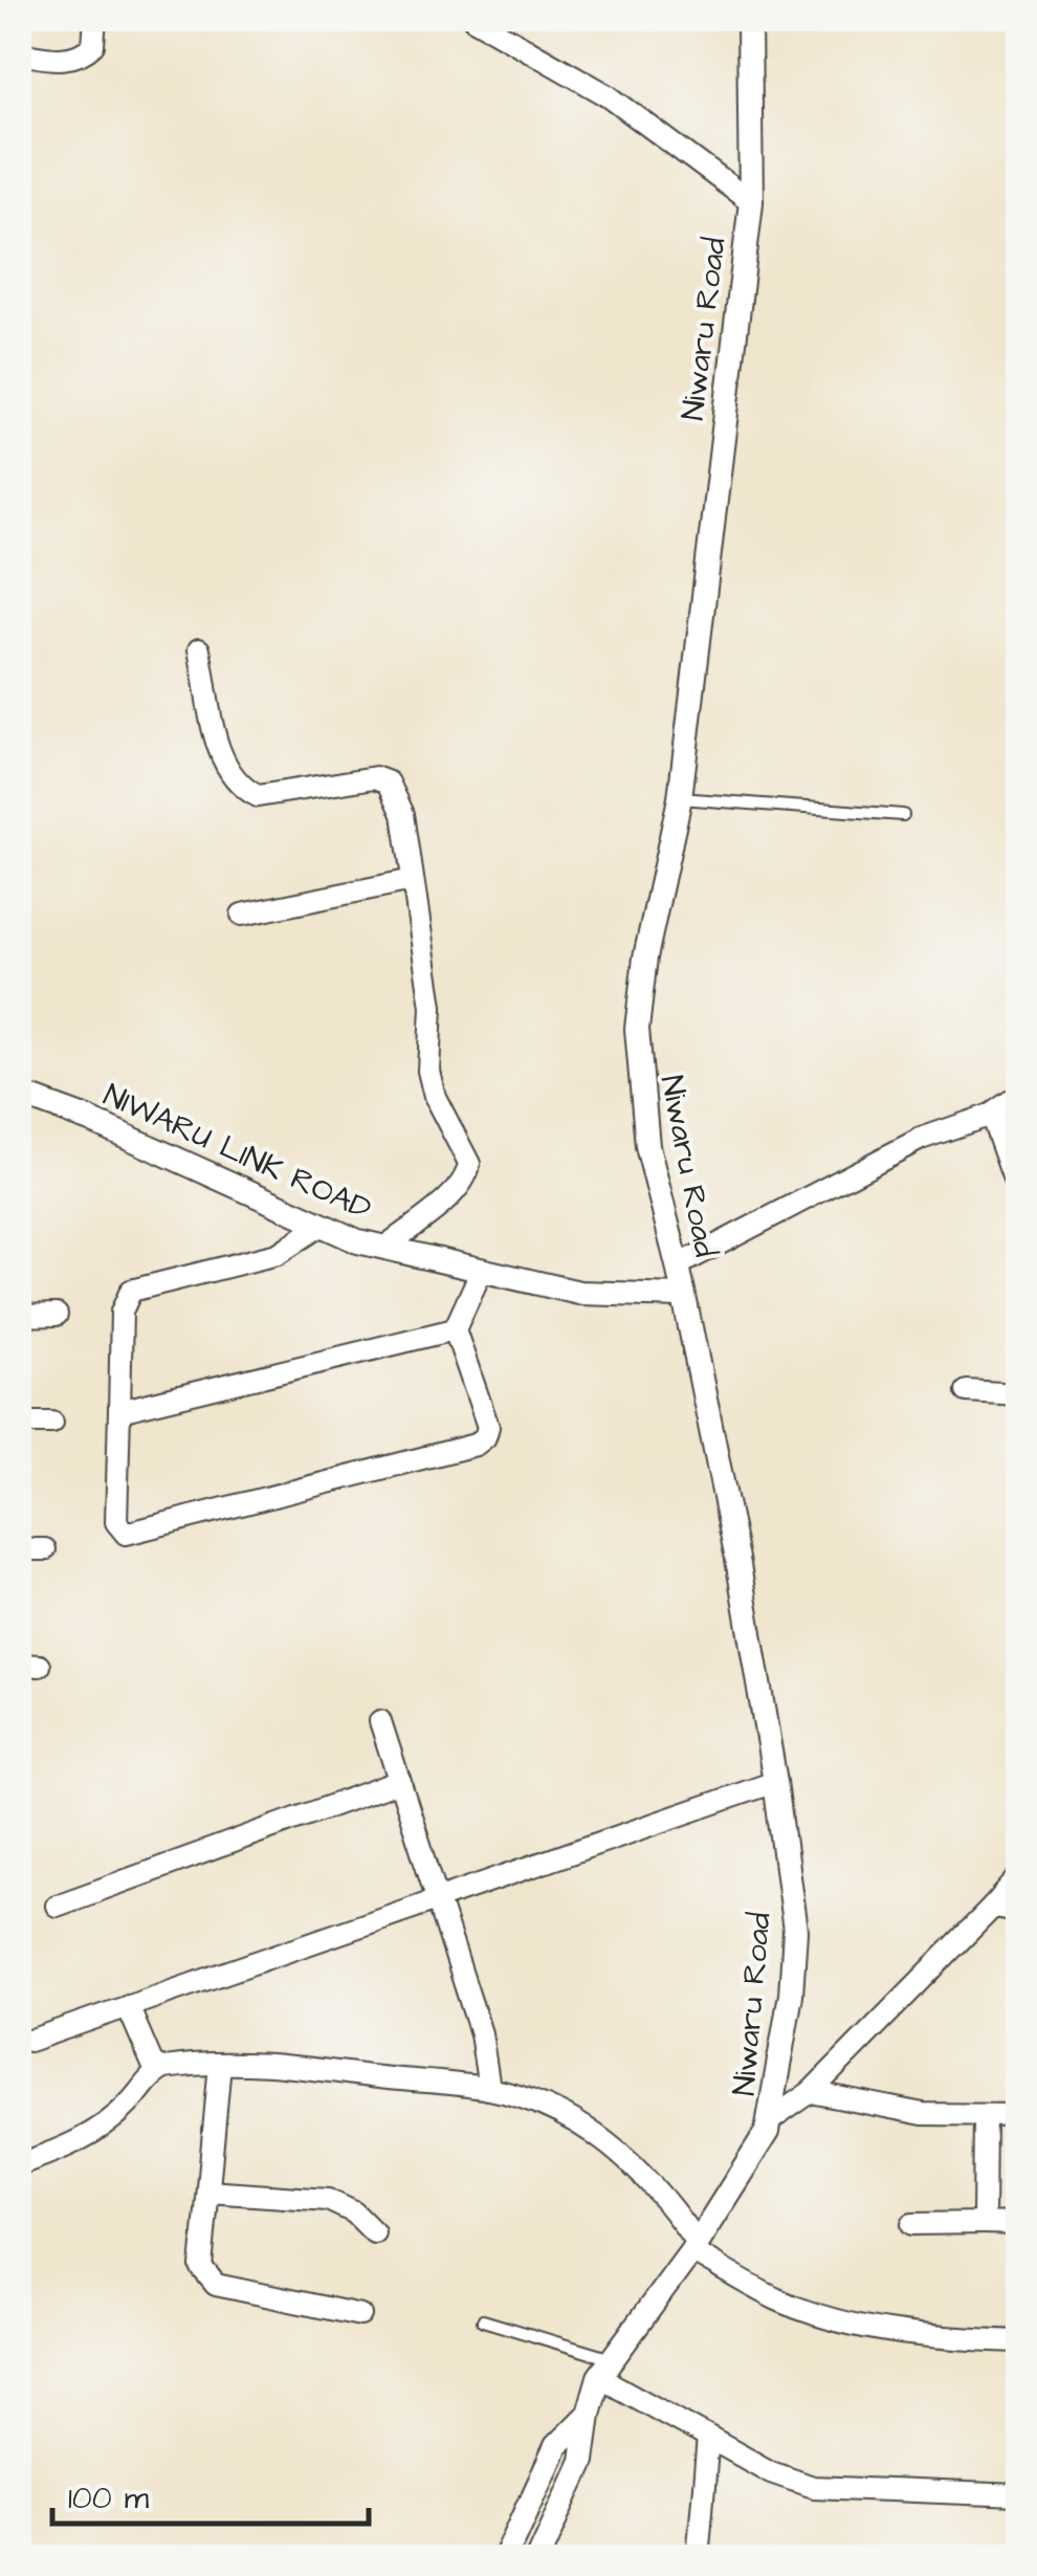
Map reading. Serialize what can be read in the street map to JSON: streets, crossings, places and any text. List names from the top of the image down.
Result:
{
  "streets": {
    "street": ["Niwaru Road", "NIWARU LINK ROAD"]
  },
  "crossings": [
    ["Niwaru Road", "NIWARU LINK ROAD"]
  ],
  "scale_bar": "100 m"
}
